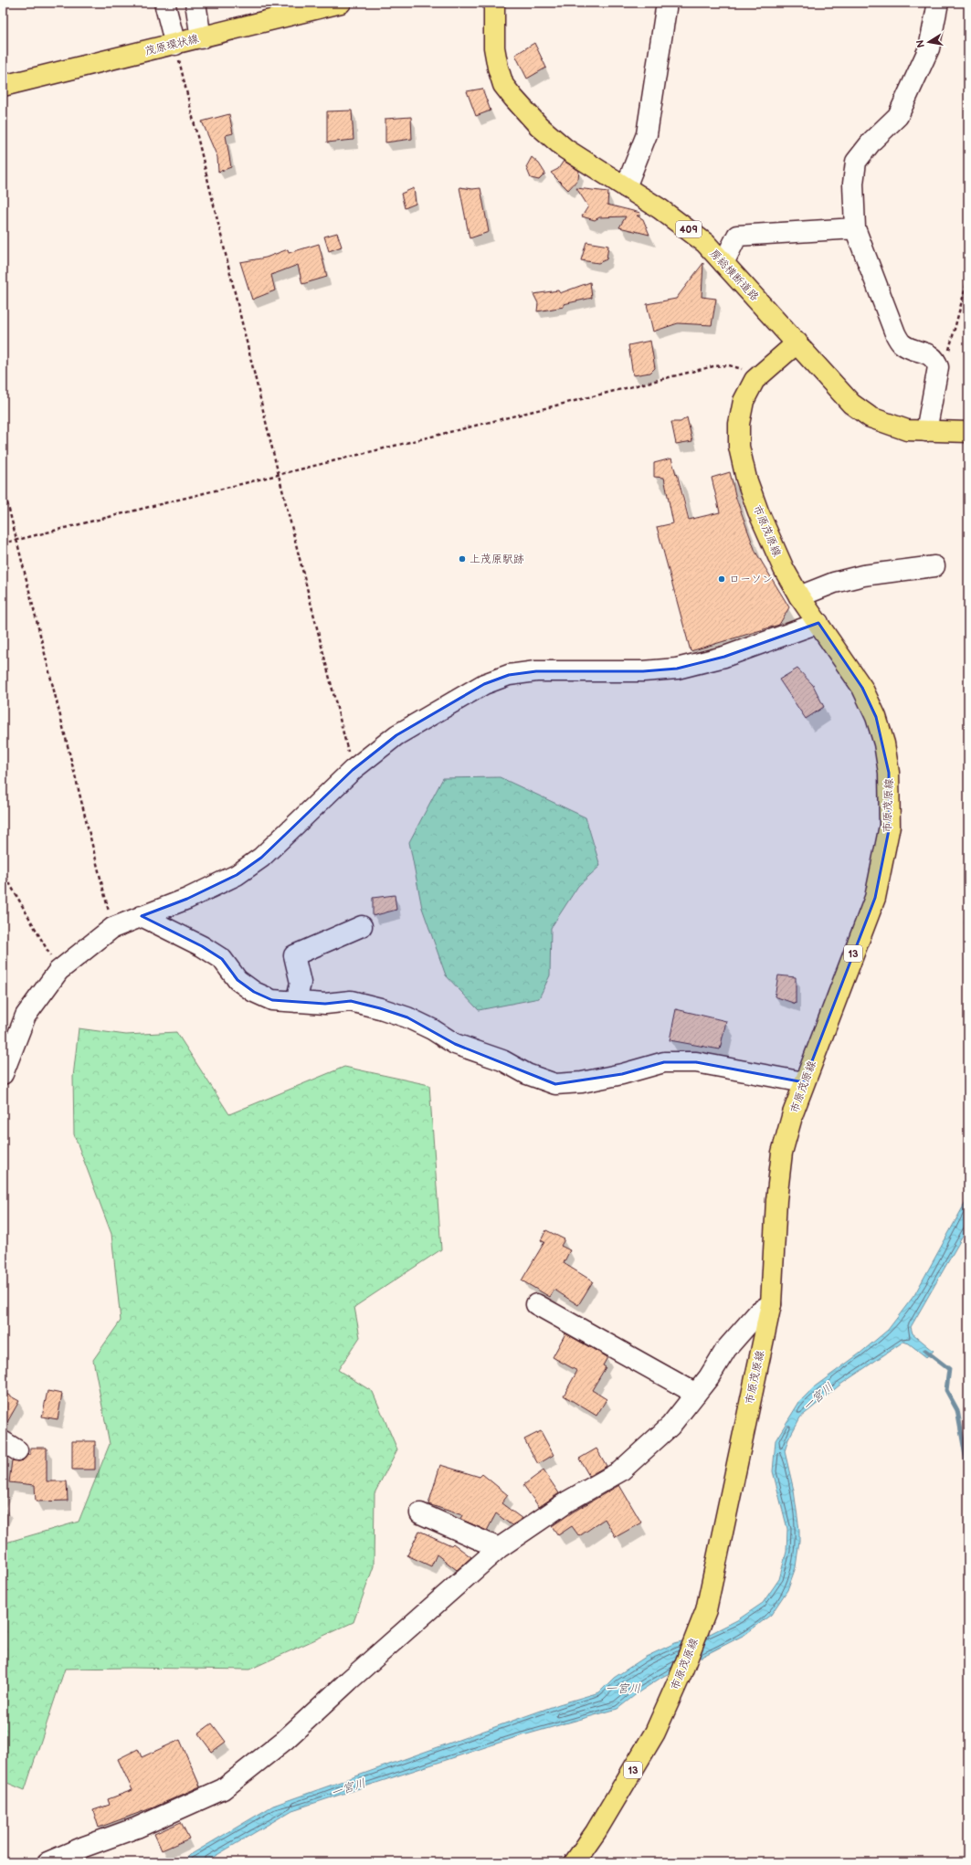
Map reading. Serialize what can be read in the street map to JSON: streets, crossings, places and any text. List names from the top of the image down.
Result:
{
  "streets": {
    "main road": [
      "茂原環状線",
      "409",
      "房総横断道路",
      "市原茂原線",
      "13"
    ]
  },
  "crossings": [
    ["房総横断道路", "市原茂原線"]
  ],
  "water": ["一宮川"],
  "places": ["上茂原駅跡", "ローソン"],
  "north": "left"
}
